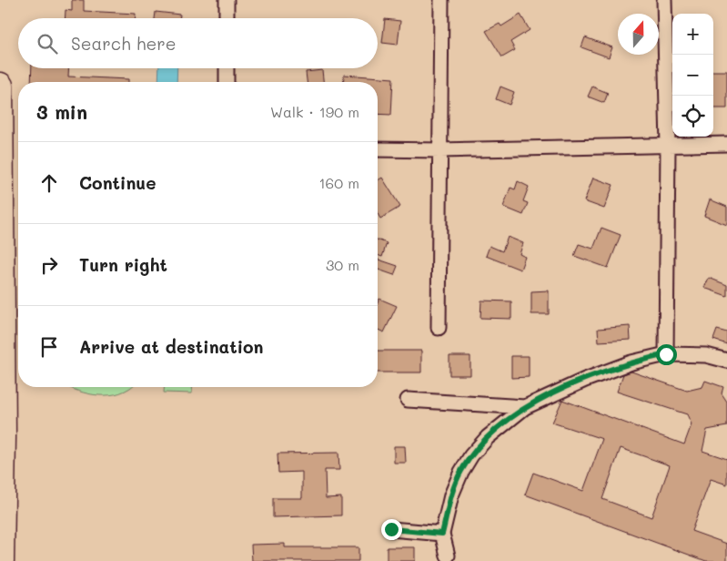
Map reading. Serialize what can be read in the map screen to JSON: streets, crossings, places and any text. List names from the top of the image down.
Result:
{
  "north": "top",
  "page": {
    "map_buttons": ["+", "−"],
    "search": "Search here",
    "heading": ["3 min", "Walk · 190 m"],
    "list": [
      ["Continue", "160 m"],
      ["Turn right", "30 m"],
      "Arrive at destination"
    ]
  }
}
